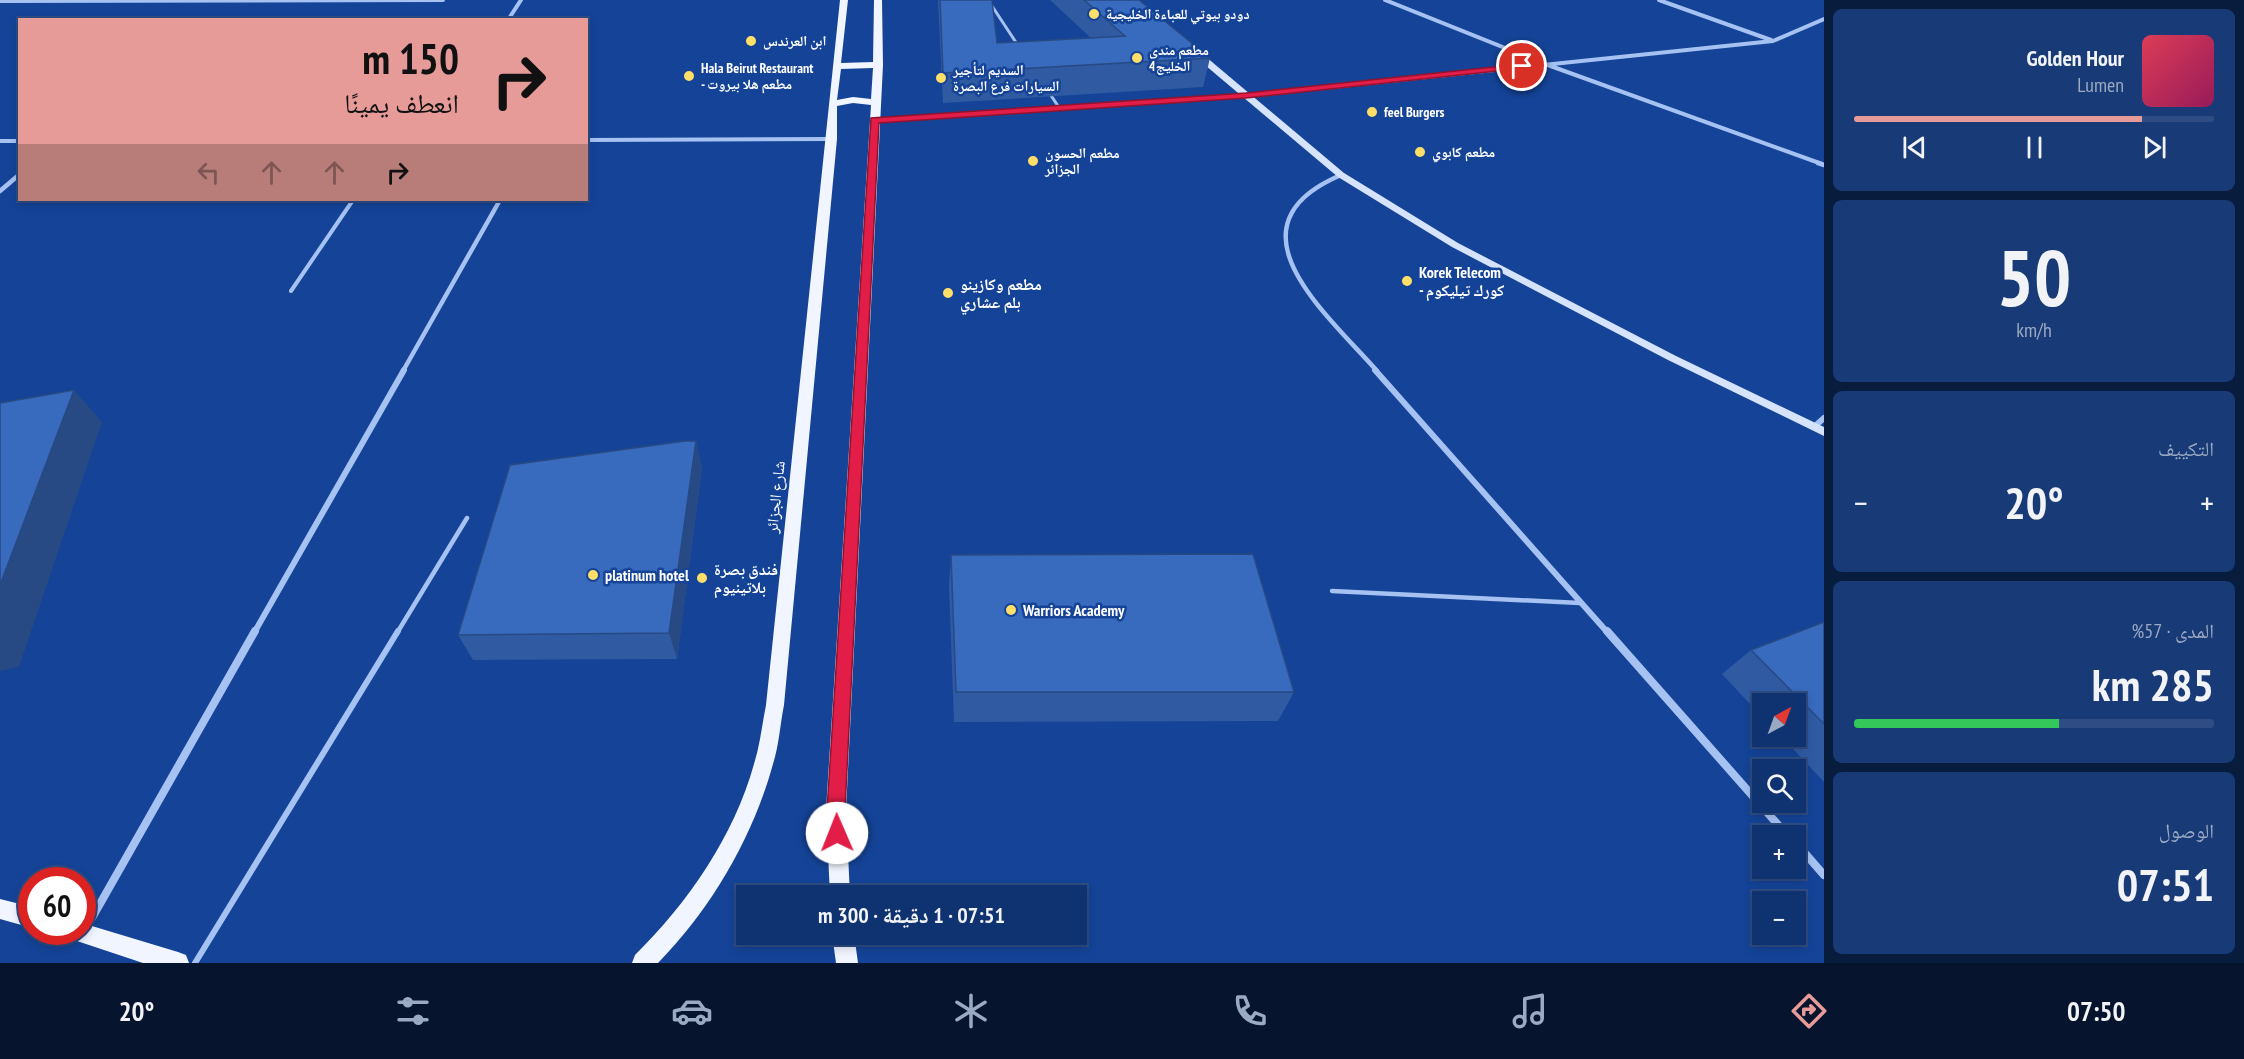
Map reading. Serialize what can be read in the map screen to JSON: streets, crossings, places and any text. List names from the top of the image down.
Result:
{
  "streets": {
    "main road": ["شارع الجزائر"]
  },
  "places": [
    "دودو بيوتي للعباءة الخليجية",
    "ابن العرندس",
    "مطعم مندي الخليج4",
    "Hala Beirut Restaurant - مطعم هلا بيروت",
    "السديم لتأجير السيارات فرع البصرة",
    "feel Burgers",
    "مطعم كابوي",
    "مطعم الحسون الجزائر",
    "Korek Telecom - كورك تيليكوم",
    "مطعم وكازينو بلم عشاري",
    "platinum hotel",
    "فندق بصرة بلاتينيوم",
    "Warriors Academy"
  ],
  "north": "top right",
  "page": {
    "turn": ["150 m", "انعطف يمينًا"],
    "song": ["Golden Hour", "Lumen"],
    "tile": [
      ["50", "km/h"],
      "التكييف",
      ["المدى · 57%", "285 km"],
      ["الوصول", "07:51"]
    ],
    "heat": ["−", "20°", "+"],
    "map_buttons": ["+", "−"],
    "limit": "60",
    "trip": "07:51 · 1 دقيقة · 300 m",
    "tabs": ["07:50", "20°"]
  }
}
